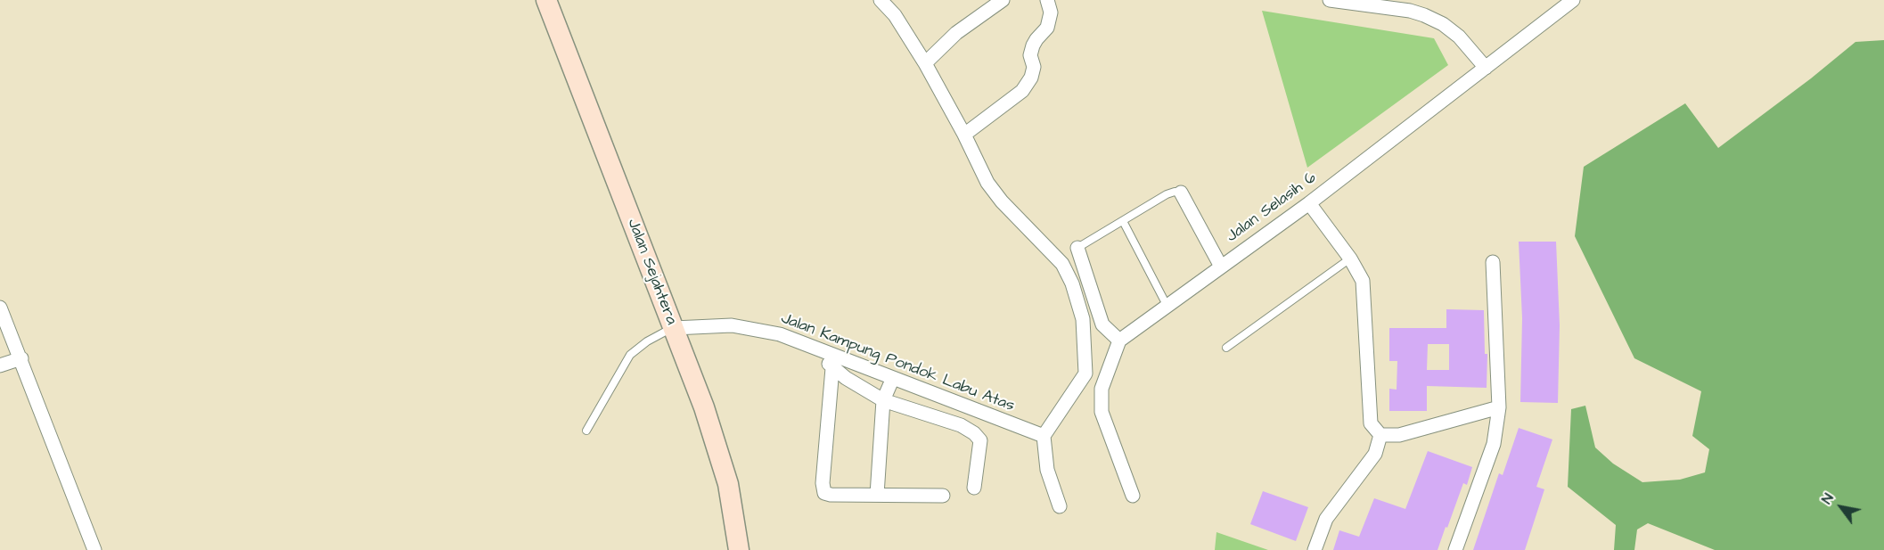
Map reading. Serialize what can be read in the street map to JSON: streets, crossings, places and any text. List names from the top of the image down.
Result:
{
  "streets": {
    "main road": ["Jalan Sejahtera"],
    "street": ["Jalan Selasih 6", "Jalan Kampung Pondok Labu Atas"]
  },
  "crossings": [
    ["Jalan Sejahtera", "Jalan Kampung Pondok Labu Atas"]
  ],
  "north": "top left"
}
